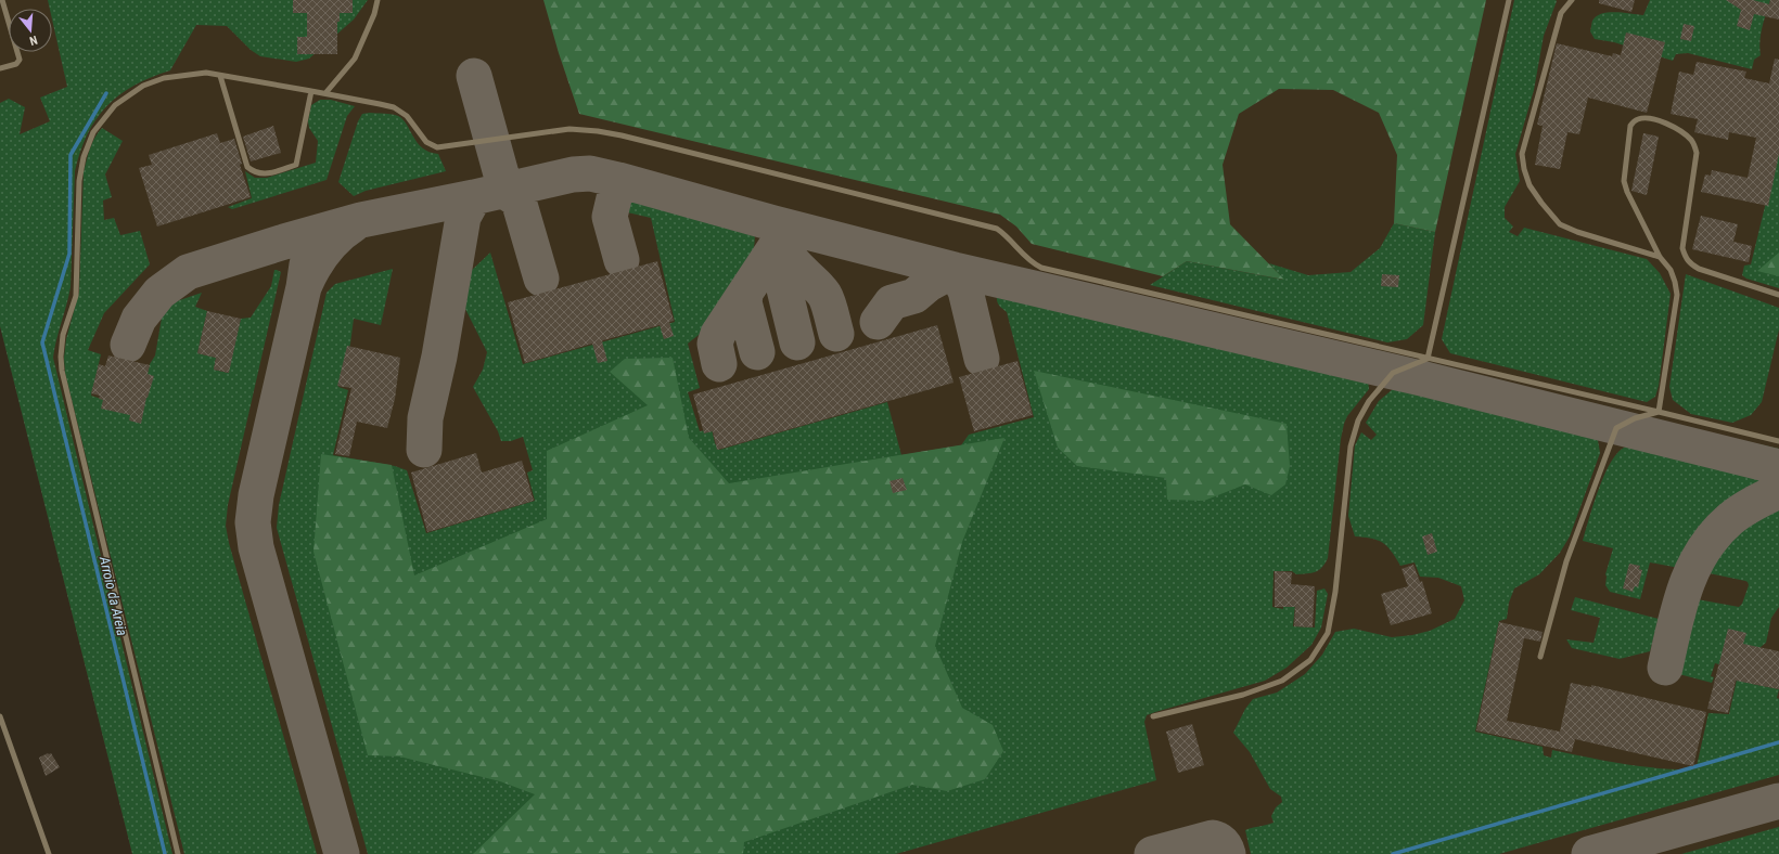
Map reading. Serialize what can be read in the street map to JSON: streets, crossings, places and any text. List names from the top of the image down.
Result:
{
  "water": ["Arroio da Areia"],
  "north": "bottom"
}
